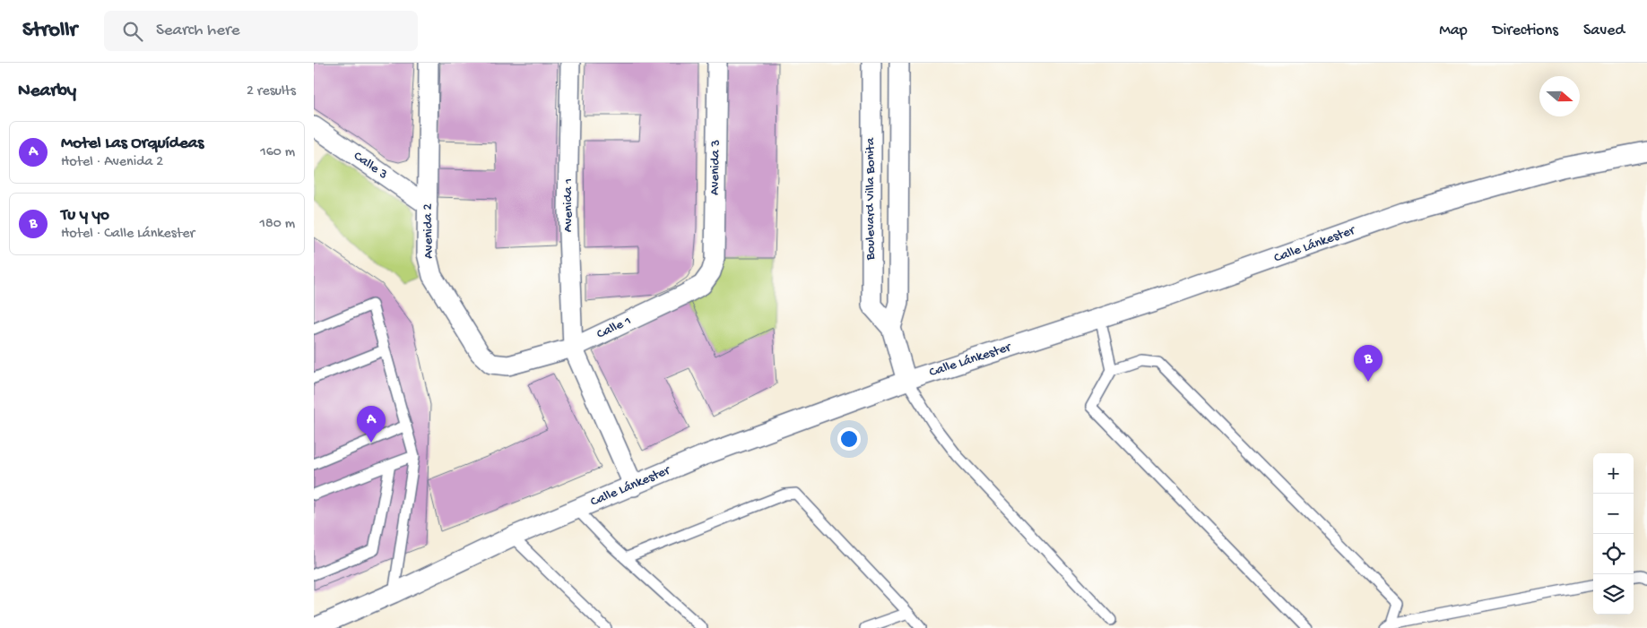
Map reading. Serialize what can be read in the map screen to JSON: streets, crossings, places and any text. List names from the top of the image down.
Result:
{
  "streets": {
    "street": [
      "Calle 3",
      "Avenida 3",
      "Boulevard Villa Bonita",
      "Avenida 1",
      "Avenida 2",
      "Calle Lánkester",
      "Calle 1"
    ]
  },
  "crossings": [
    ["Calle 3", "Avenida 2"],
    ["Avenida 3", "Calle 1"],
    ["Boulevard Villa Bonita", "Calle Lánkester"],
    ["Avenida 1", "Calle 1"],
    ["Avenida 2", "Calle 1"]
  ],
  "north": "right",
  "page": {
    "header": "Strollr",
    "search": "Search here",
    "nav": ["Map", "Directions", "Saved"],
    "heading": ["Nearby", "2 results"],
    "list": [
      {
        "mark": "A",
        "name": "Motel Las Orquídeas",
        "note": "Hotel · Avenida 2",
        "value": "160 m"
      },
      {
        "mark": "B",
        "name": "Tu y yo",
        "note": "Hotel · Calle Lánkester",
        "value": "180 m"
      }
    ],
    "pins": ["B", "A"],
    "map_buttons": ["+", "−"]
  }
}
